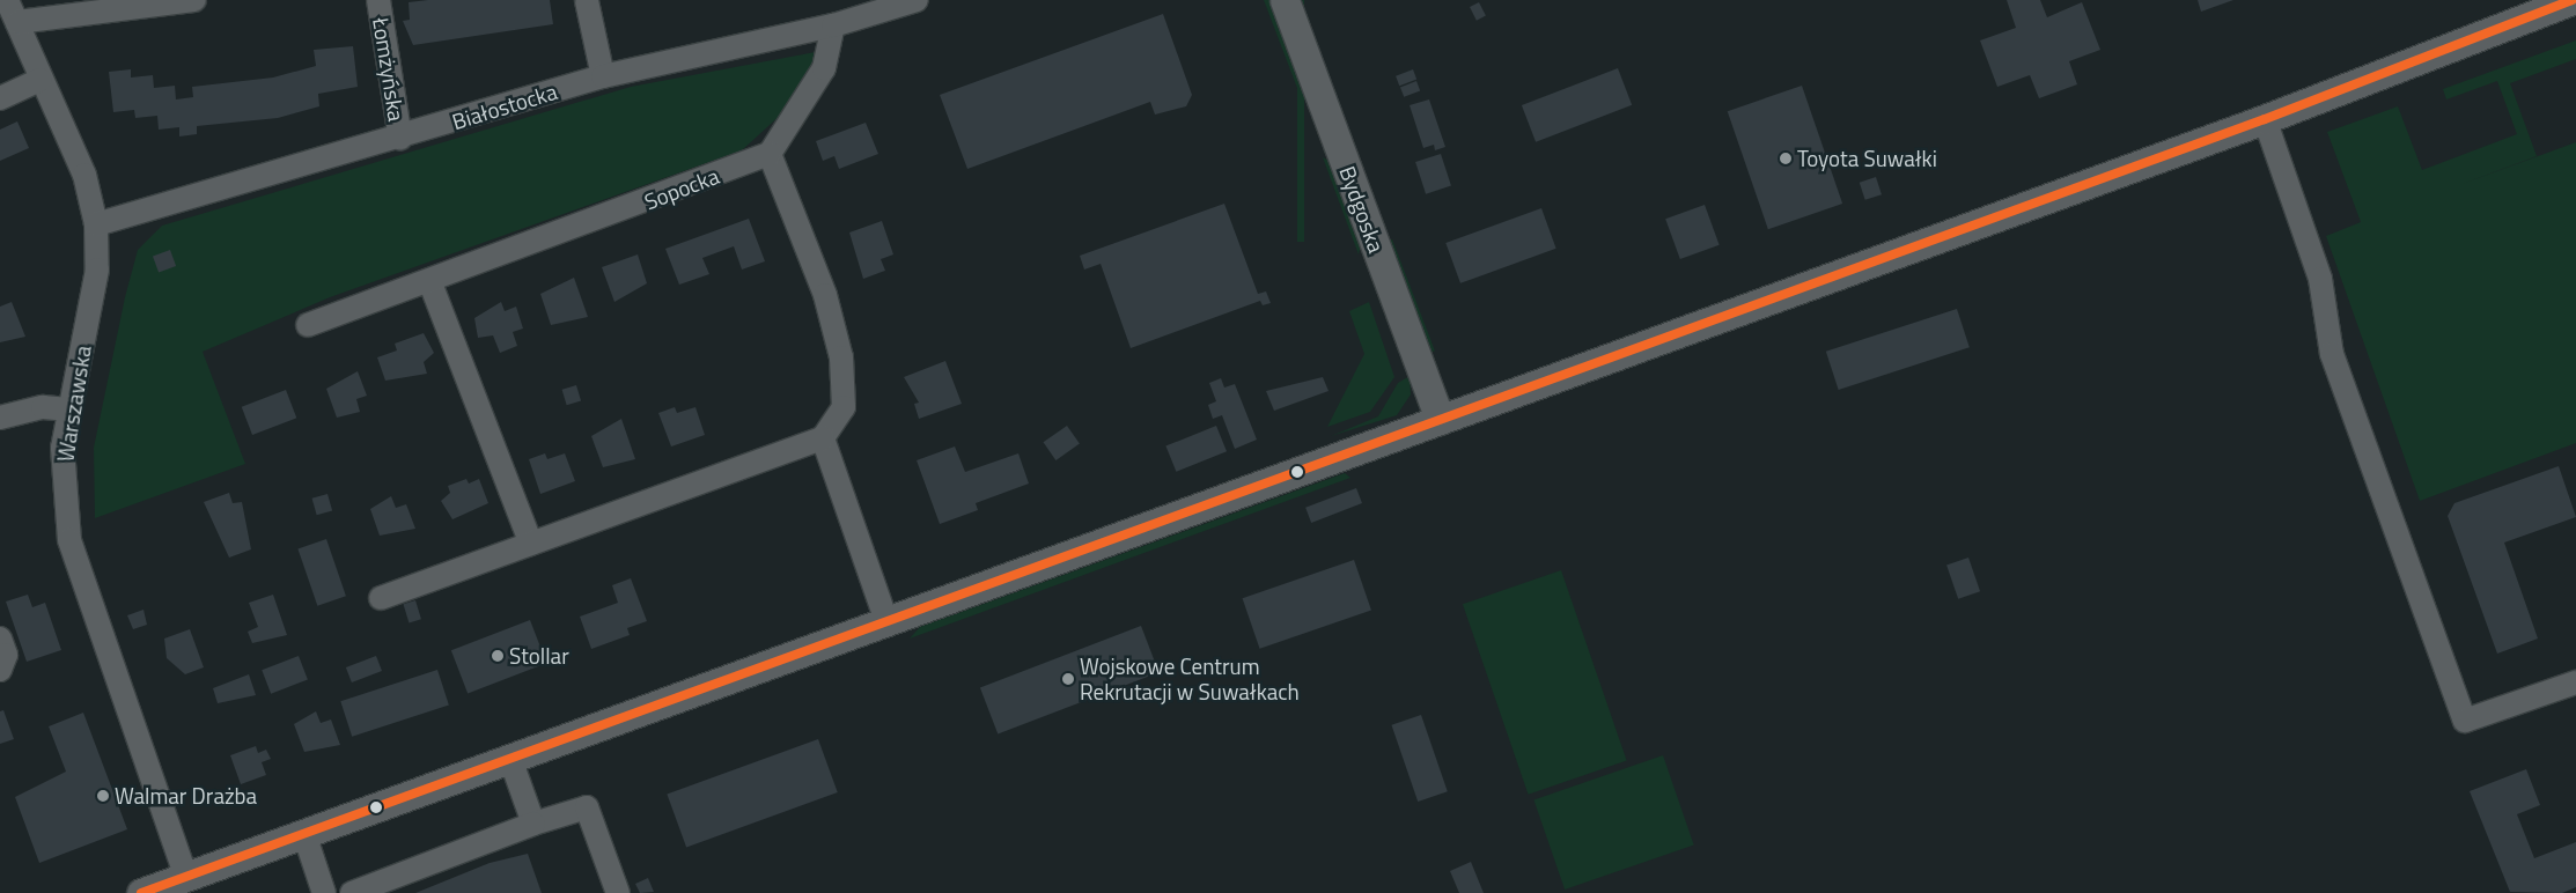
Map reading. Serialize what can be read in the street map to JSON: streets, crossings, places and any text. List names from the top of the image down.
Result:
{
  "streets": {
    "street": [
      "Łomżyńska",
      "Białostocka",
      "Sopocka",
      "Bydgoska",
      "Warszawska"
    ]
  },
  "crossings": [
    ["Łomżyńska", "Białostocka"],
    ["Białostocka", "Warszawska"]
  ],
  "places": [
    "Toyota Suwałki",
    "Stollar",
    "Wojskowe Centrum Rekrutacji w Suwałkach",
    "Walmar Drażba"
  ]
}
